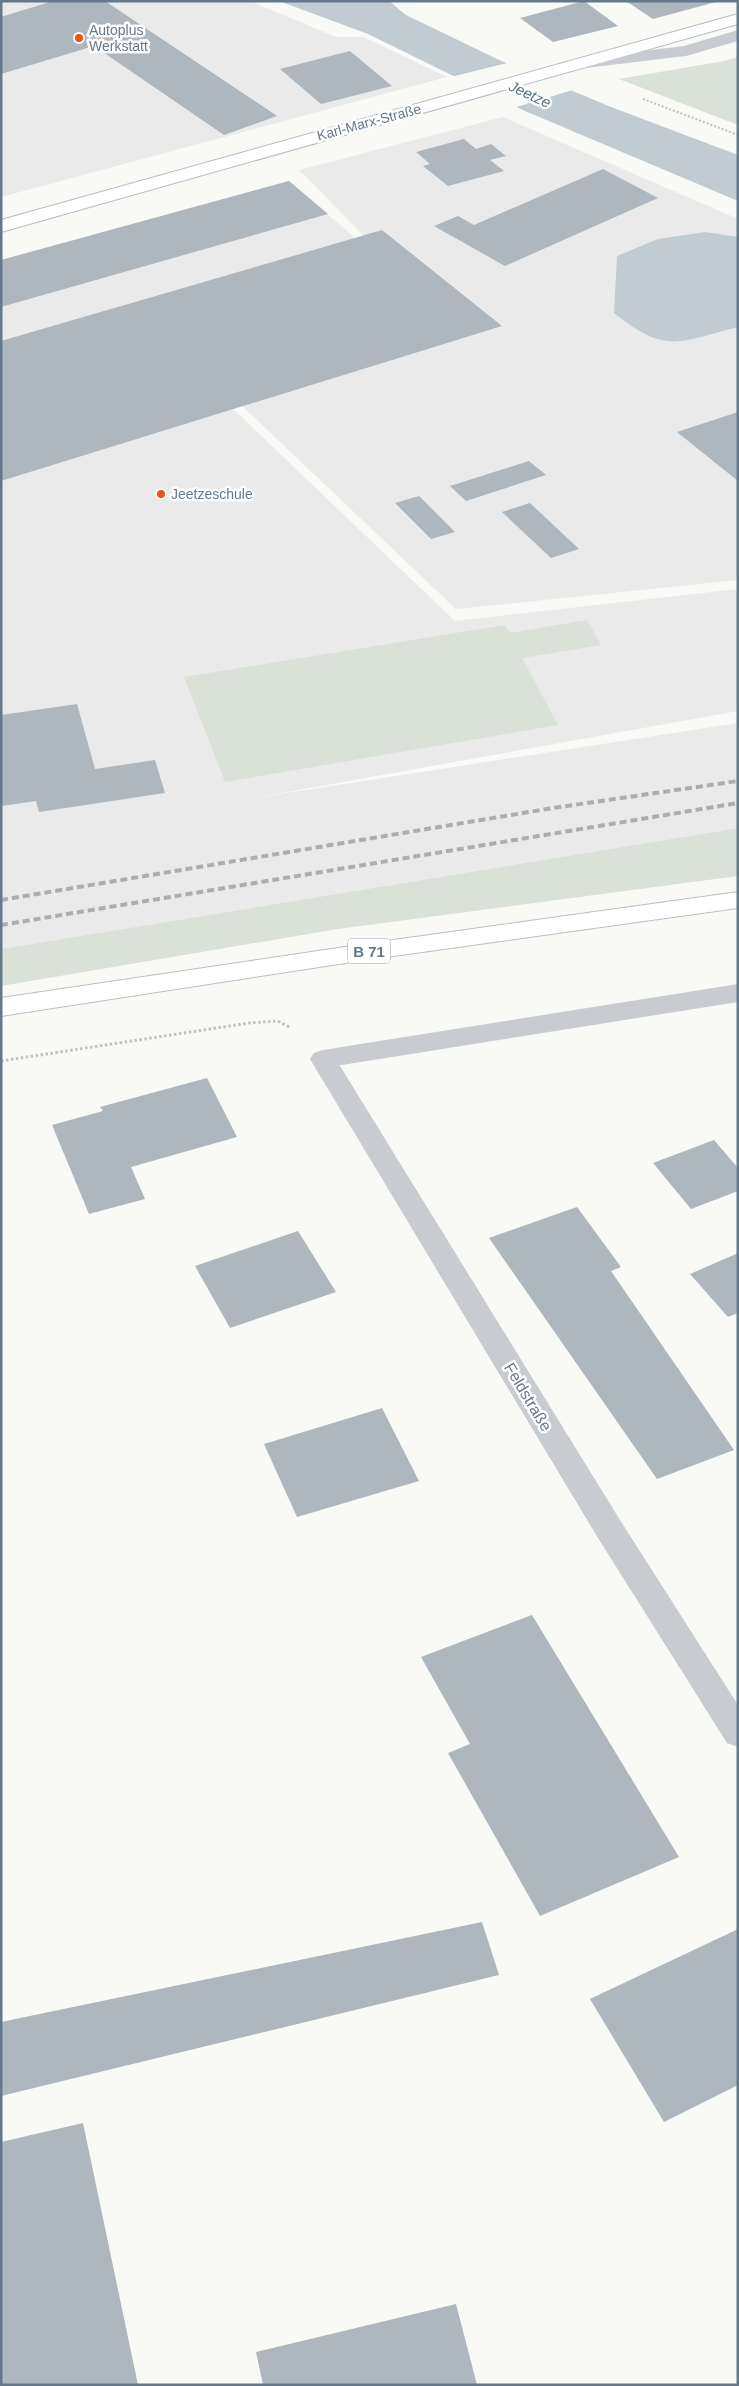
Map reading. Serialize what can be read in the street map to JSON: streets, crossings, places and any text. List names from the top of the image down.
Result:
{
  "streets": {
    "main road": ["Karl-Marx-Straße", "B 71"],
    "street": ["Feldstraße"]
  },
  "water": ["Jeetze"],
  "places": ["Autoplus Werkstatt", "Jeetzeschule"]
}
